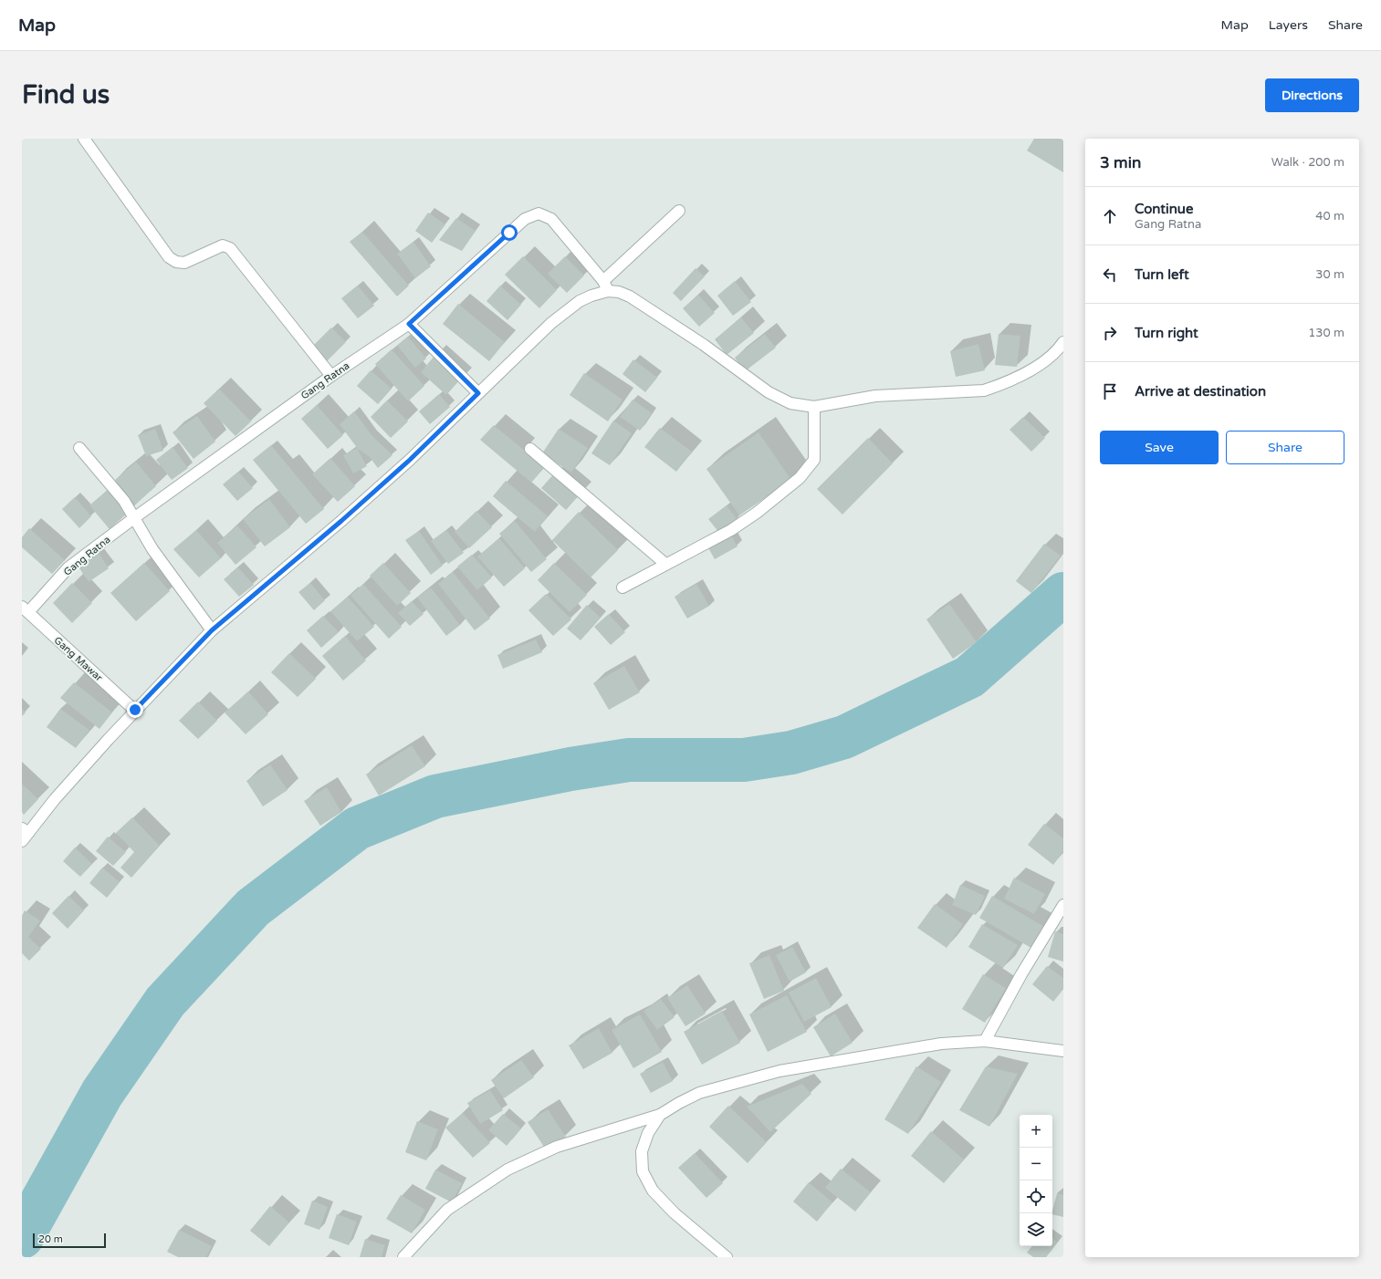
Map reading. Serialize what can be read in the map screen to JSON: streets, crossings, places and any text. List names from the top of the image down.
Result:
{
  "streets": {
    "street": ["Gang Ratna", "Gang Mawar"]
  },
  "crossings": [
    ["Gang Ratna", "Gang Mawar"]
  ],
  "scale_bar": "20 m",
  "page": {
    "header": "Map",
    "nav": ["Map", "Layers", "Share"],
    "buttons": [
      "Directions",
      ["Save", "Share"]
    ],
    "title": "Find us",
    "heading": ["3 min", "Walk · 200 m"],
    "list": [
      ["Continue", "Gang Ratna", "40 m"],
      ["Turn left", "30 m"],
      ["Turn right", "130 m"],
      "Arrive at destination"
    ],
    "map_buttons": ["+", "−"],
    "scale": "20 m"
  }
}
